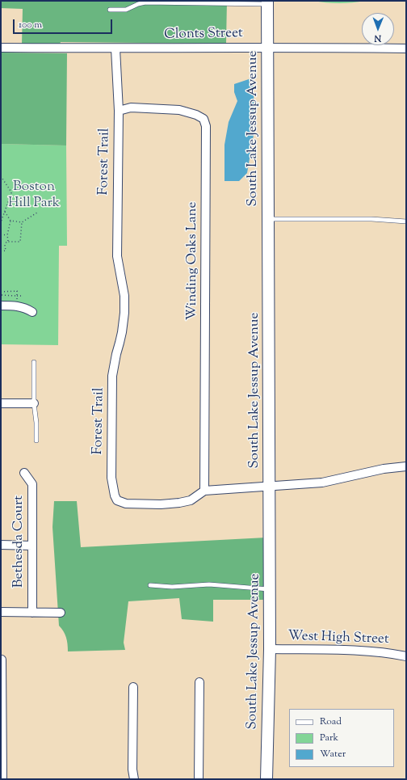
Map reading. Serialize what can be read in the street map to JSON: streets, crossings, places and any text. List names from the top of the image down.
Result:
{
  "streets": {
    "street": [
      "Clonts Street",
      "South Lake Jessup Avenue",
      "Forest Trail",
      "Winding Oaks Lane",
      "Bethesda Court",
      "West High Street"
    ]
  },
  "crossings": [
    ["Clonts Street", "South Lake Jessup Avenue"],
    ["Clonts Street", "Forest Trail"],
    ["South Lake Jessup Avenue", "West High Street"],
    ["Forest Trail", "Winding Oaks Lane"]
  ],
  "parks": ["Boston Hill Park"],
  "legend": ["Road", "Park", "Water"],
  "scale_bar": "100 m",
  "north": "bottom"
}
